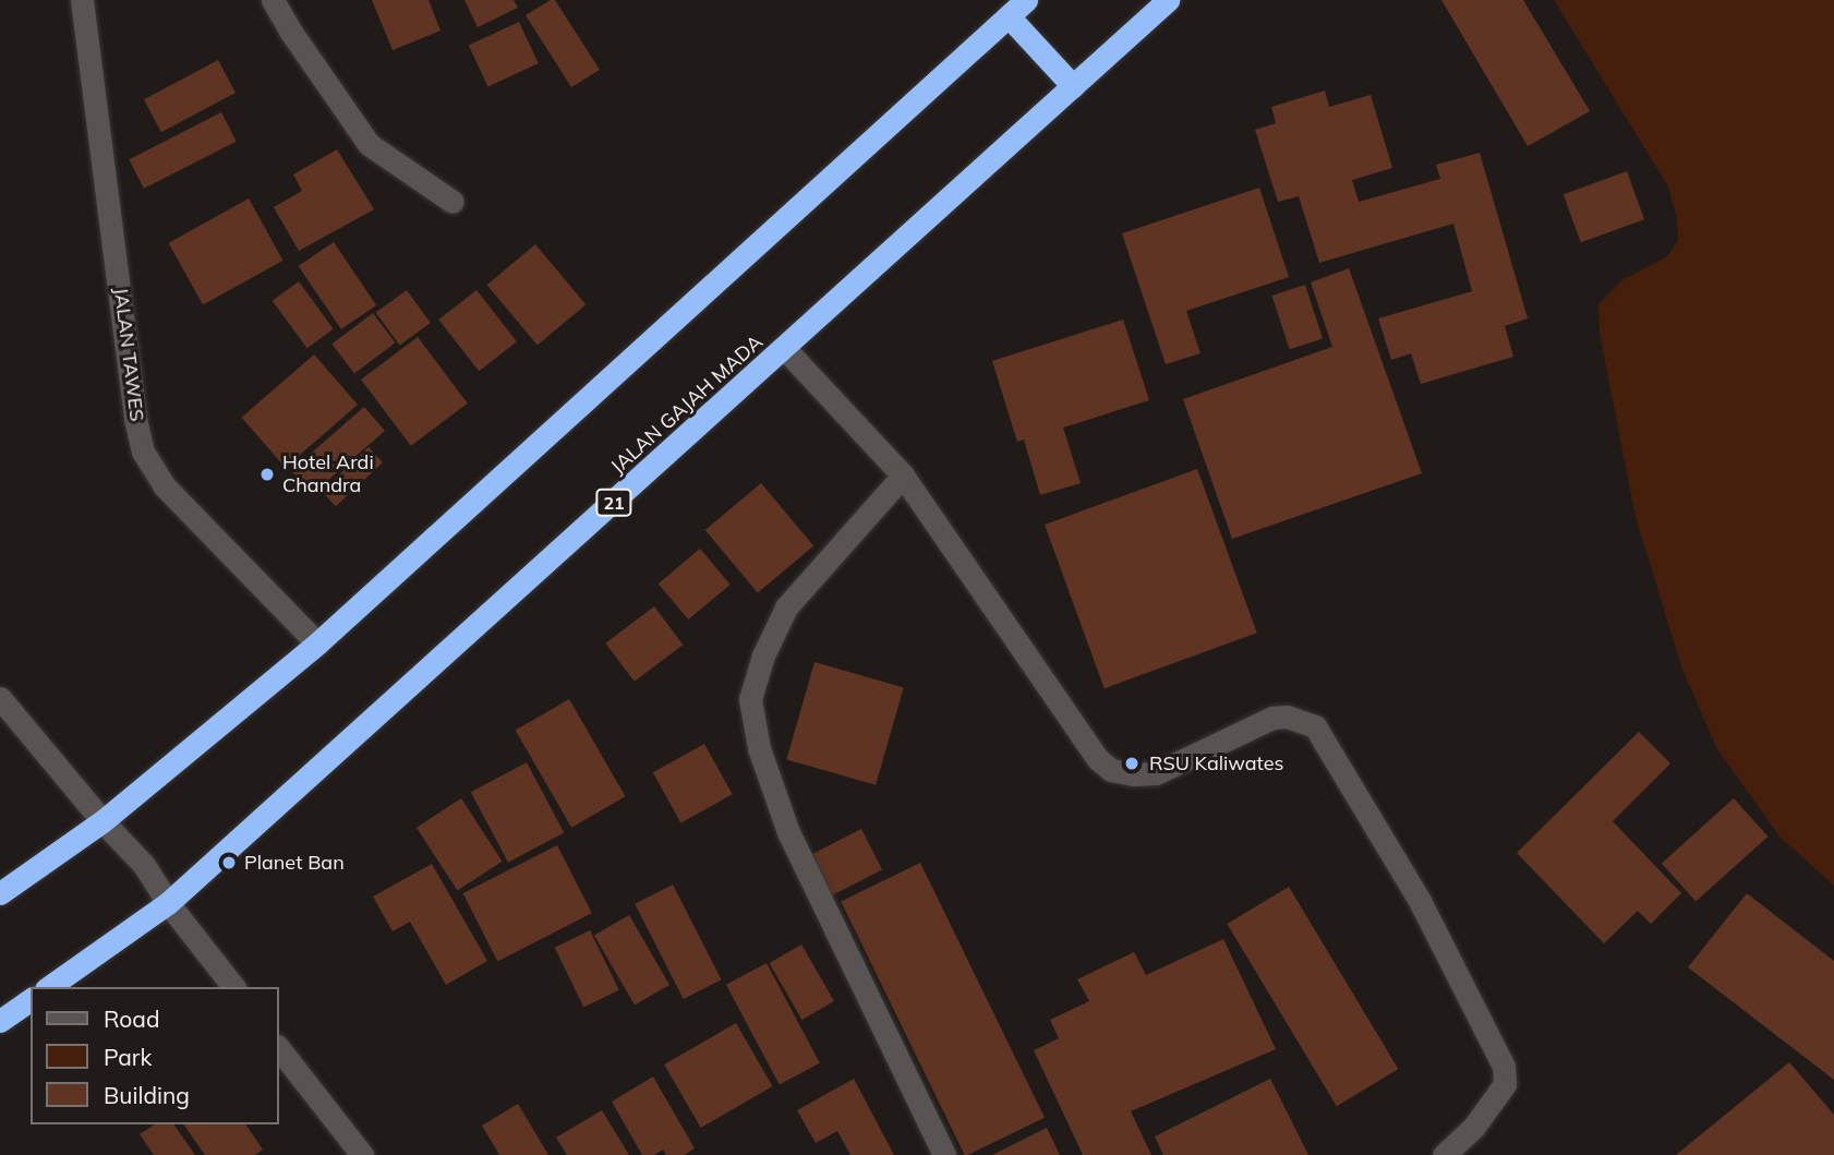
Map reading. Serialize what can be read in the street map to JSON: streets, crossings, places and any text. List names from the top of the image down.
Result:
{
  "streets": {
    "highway": ["JALAN GAJAH MADA", "21"],
    "street": ["JALAN TAWES"]
  },
  "places": ["Hotel Ardi Chandra", "RSU Kaliwates", "Planet Ban"],
  "legend": ["Road", "Park", "Building"]
}
